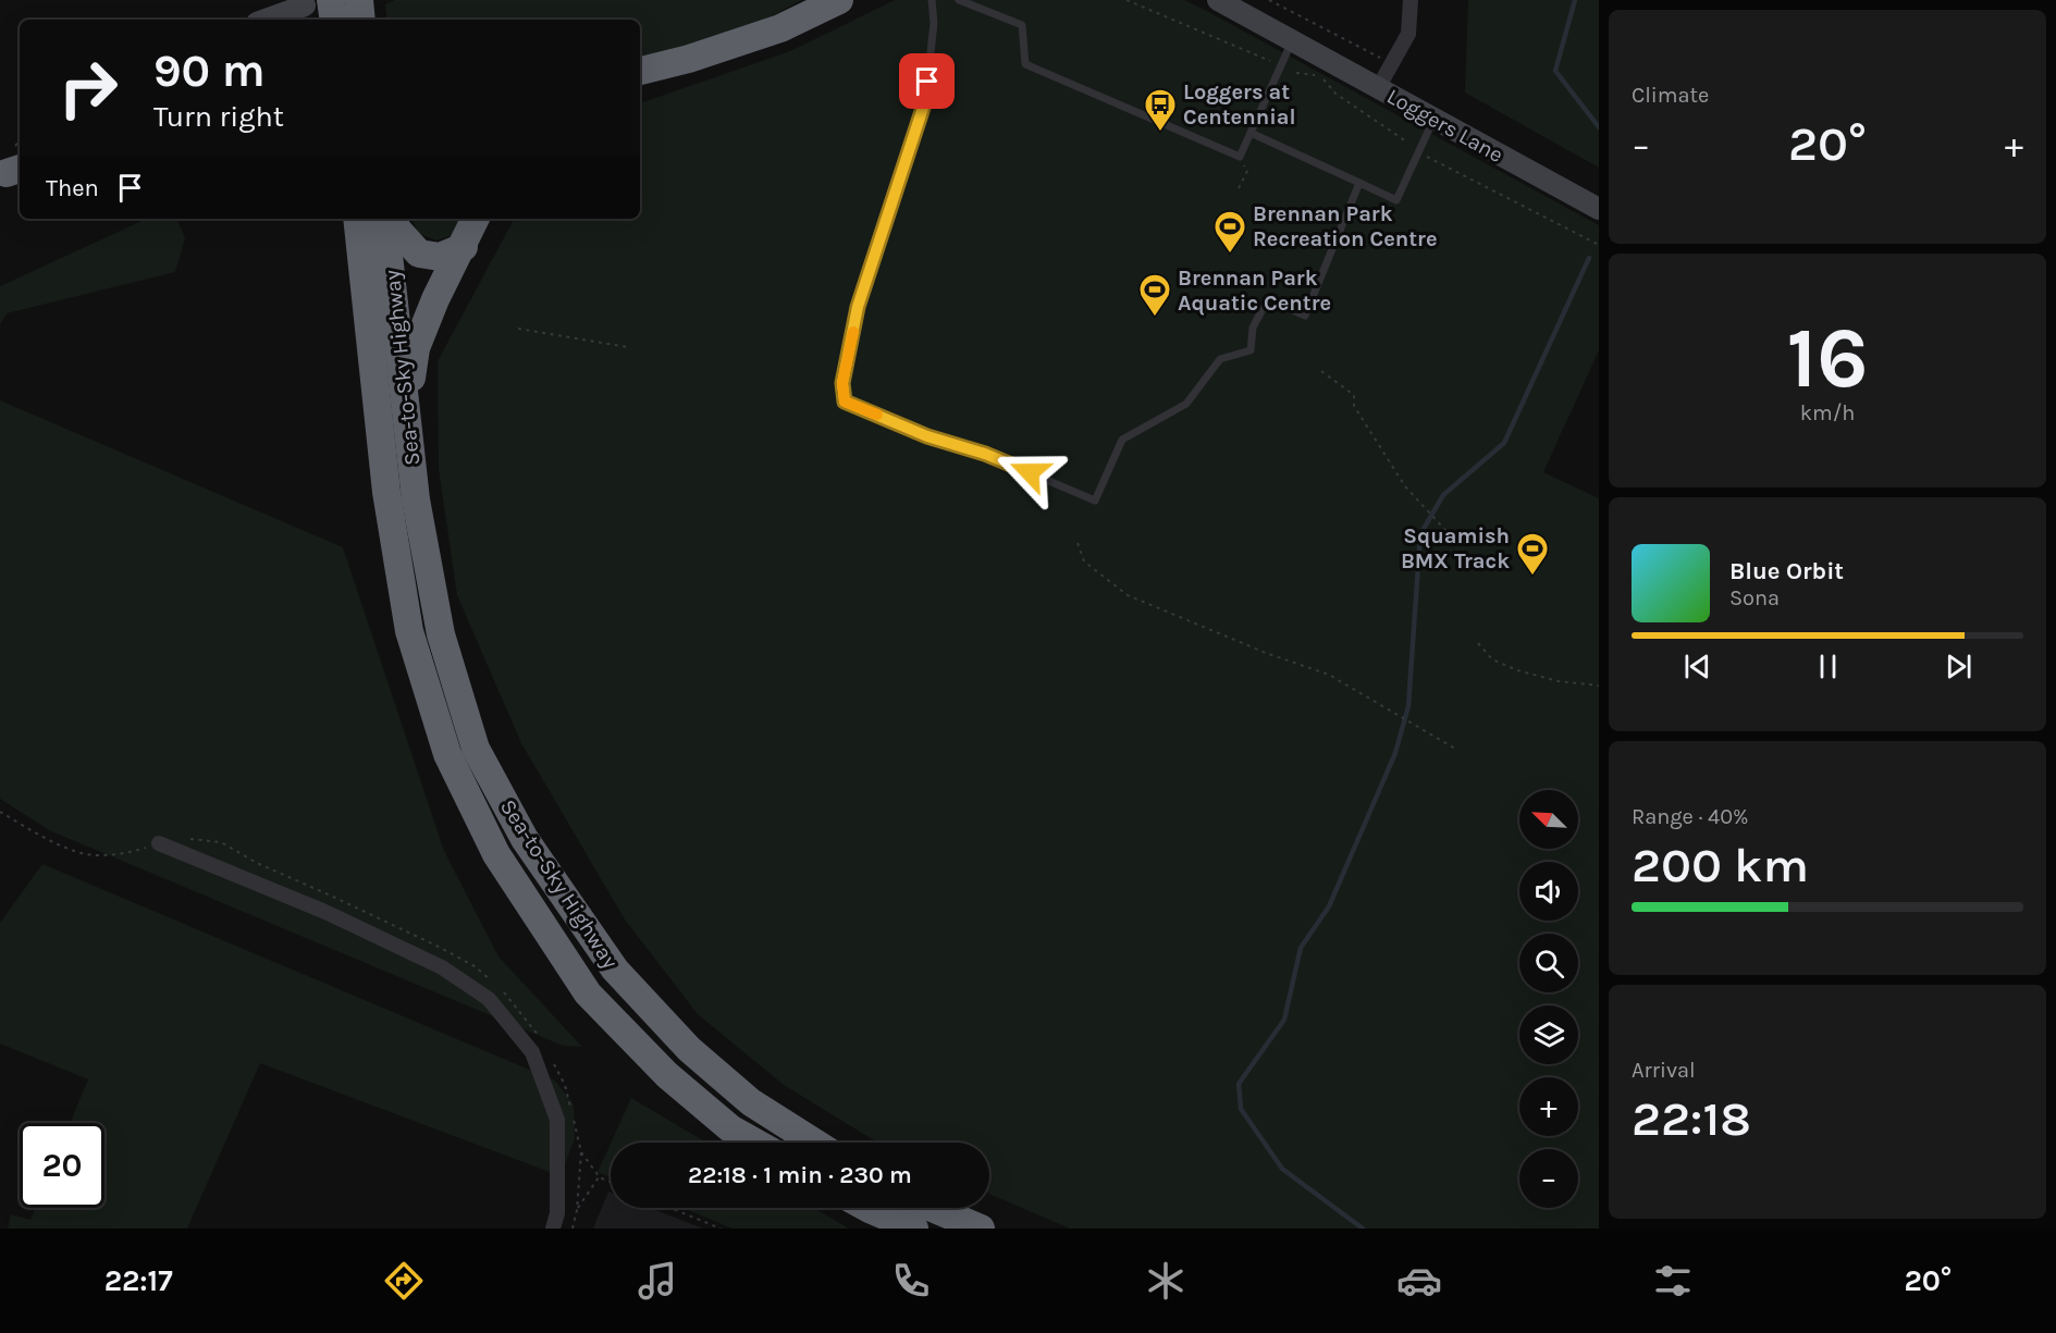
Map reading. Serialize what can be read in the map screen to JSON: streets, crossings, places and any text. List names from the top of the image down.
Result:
{
  "streets": {
    "highway": ["Sea-to-Sky Highway"],
    "street": ["Loggers Lane"]
  },
  "places": {
    "bus stop": ["Loggers at Centennial"],
    "sports": ["Brennan Park Recreation Centre", "Brennan Park Aquatic Centre", "Squamish BMX Track"]
  },
  "north": "top left",
  "page": {
    "tile": [
      "Climate",
      ["16", "km/h"],
      ["Range · 40%", "200 km"],
      ["Arrival", "22:18"]
    ],
    "turn": ["90 m", "Turn right"],
    "heat": ["−", "20°", "+"],
    "then": "Then",
    "song": ["Blue Orbit", "Sona"],
    "map_buttons": ["+", "−"],
    "limit": "20",
    "trip": "22:18 · 1 min · 230 m",
    "tabs": ["22:17", "20°"]
  }
}
